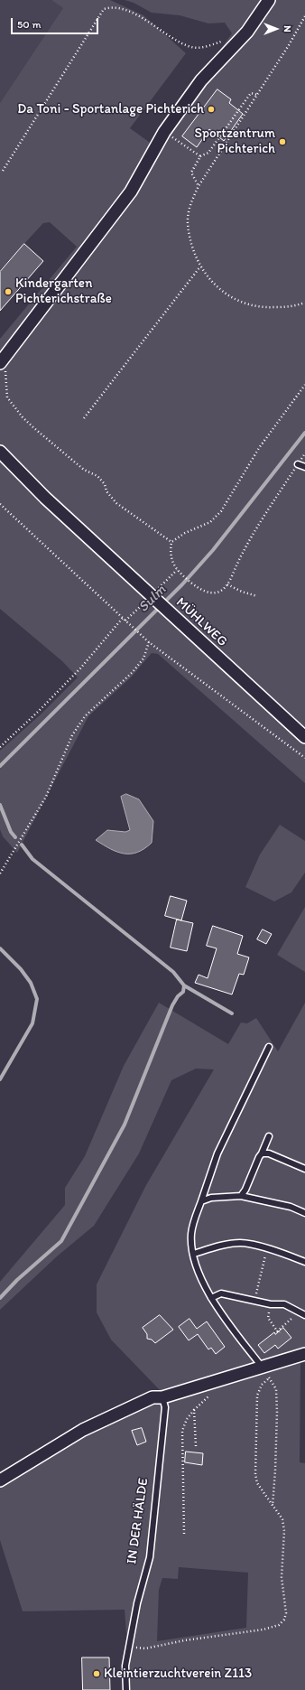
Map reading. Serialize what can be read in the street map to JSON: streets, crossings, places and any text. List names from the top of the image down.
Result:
{
  "streets": {
    "street": ["MÜHLWEG"],
    "lane": ["IN DER HÄLDE"]
  },
  "water": ["Sulm"],
  "places": [
    "Da Toni - Sportanlage Pichterich",
    "Sportzentrum Pichterich",
    "Kindergarten Pichterichstraße",
    "Kleintierzuchtverein Z113"
  ],
  "scale_bar": "50 m",
  "north": "right"
}
